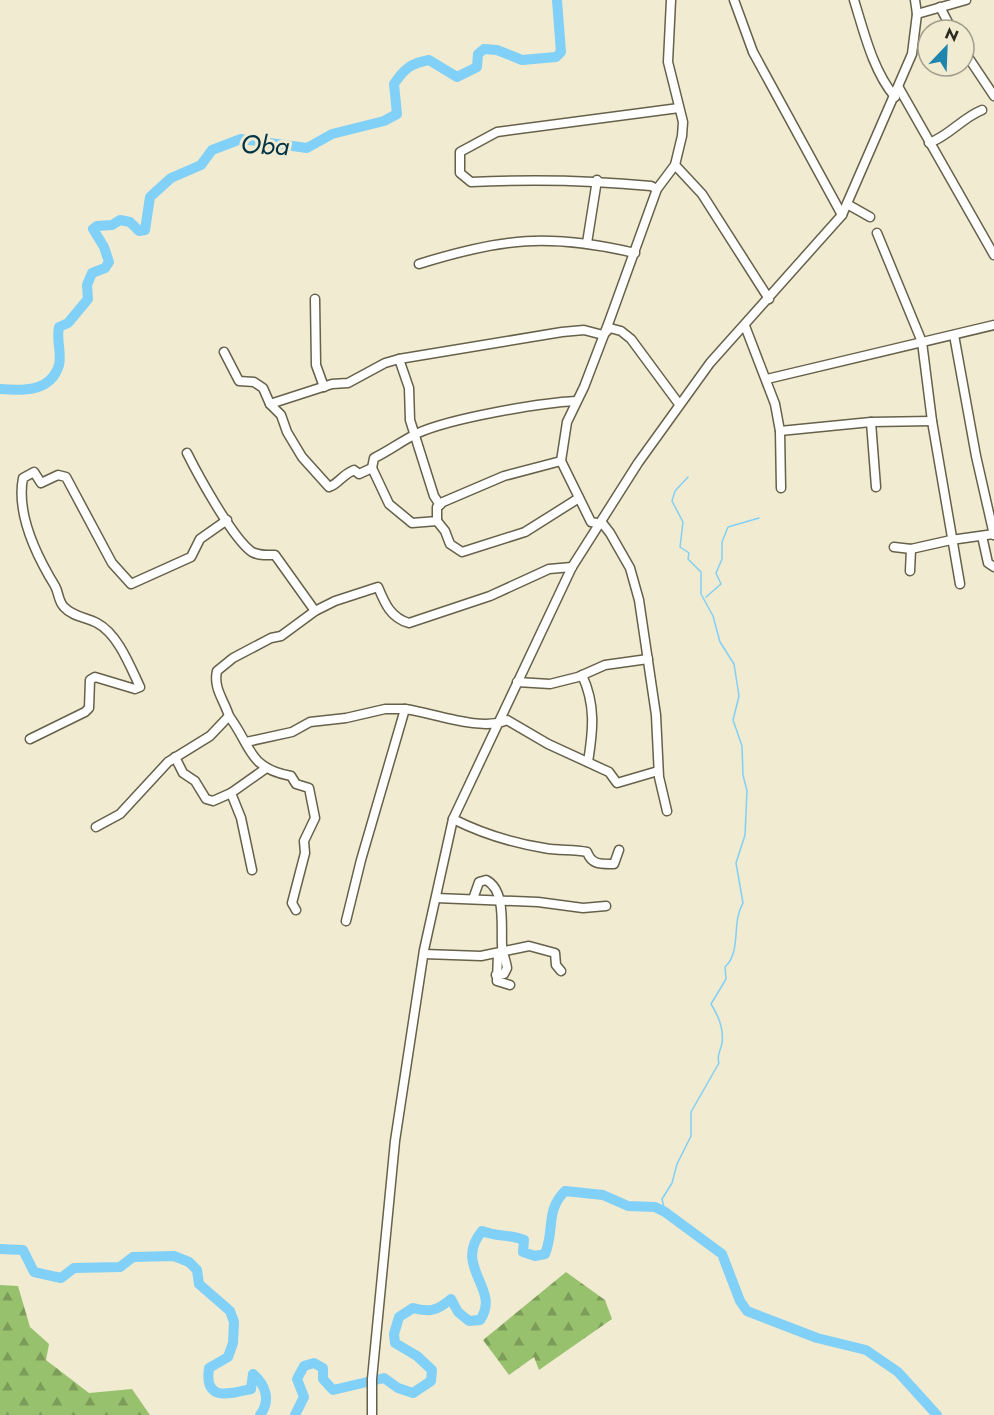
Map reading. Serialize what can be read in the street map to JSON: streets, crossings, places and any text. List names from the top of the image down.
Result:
{
  "water": ["Oba"],
  "north": "top right"
}
